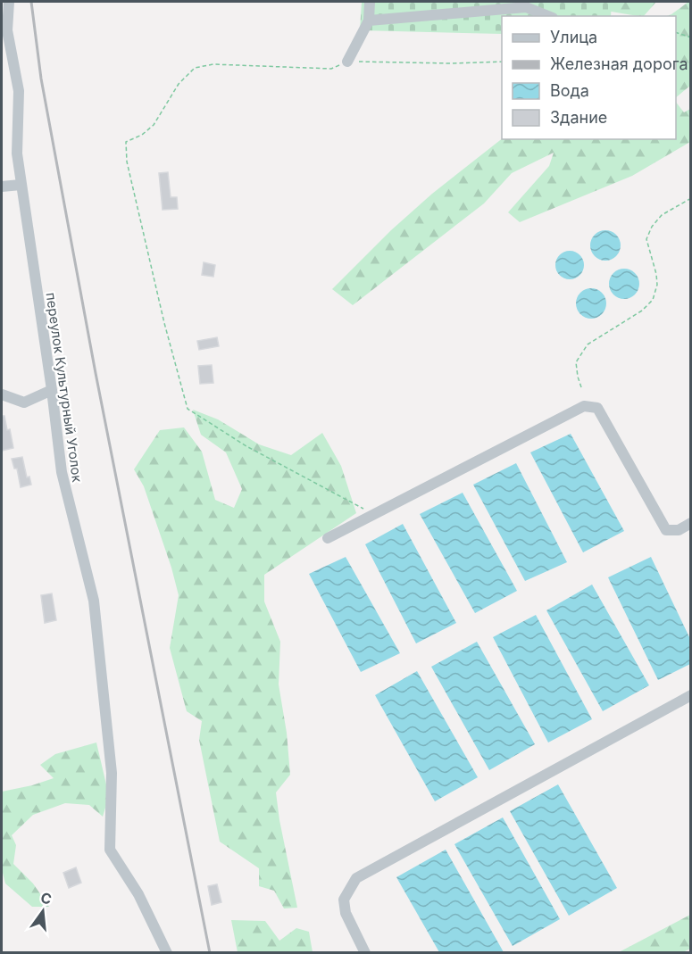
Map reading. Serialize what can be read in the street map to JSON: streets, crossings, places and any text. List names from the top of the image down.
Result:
{
  "streets": {
    "street": ["переулок Культурный Уголок"]
  },
  "legend": [
    "Улица",
    "Железная дорога",
    "Вода",
    "Здание"
  ],
  "north": "top"
}
